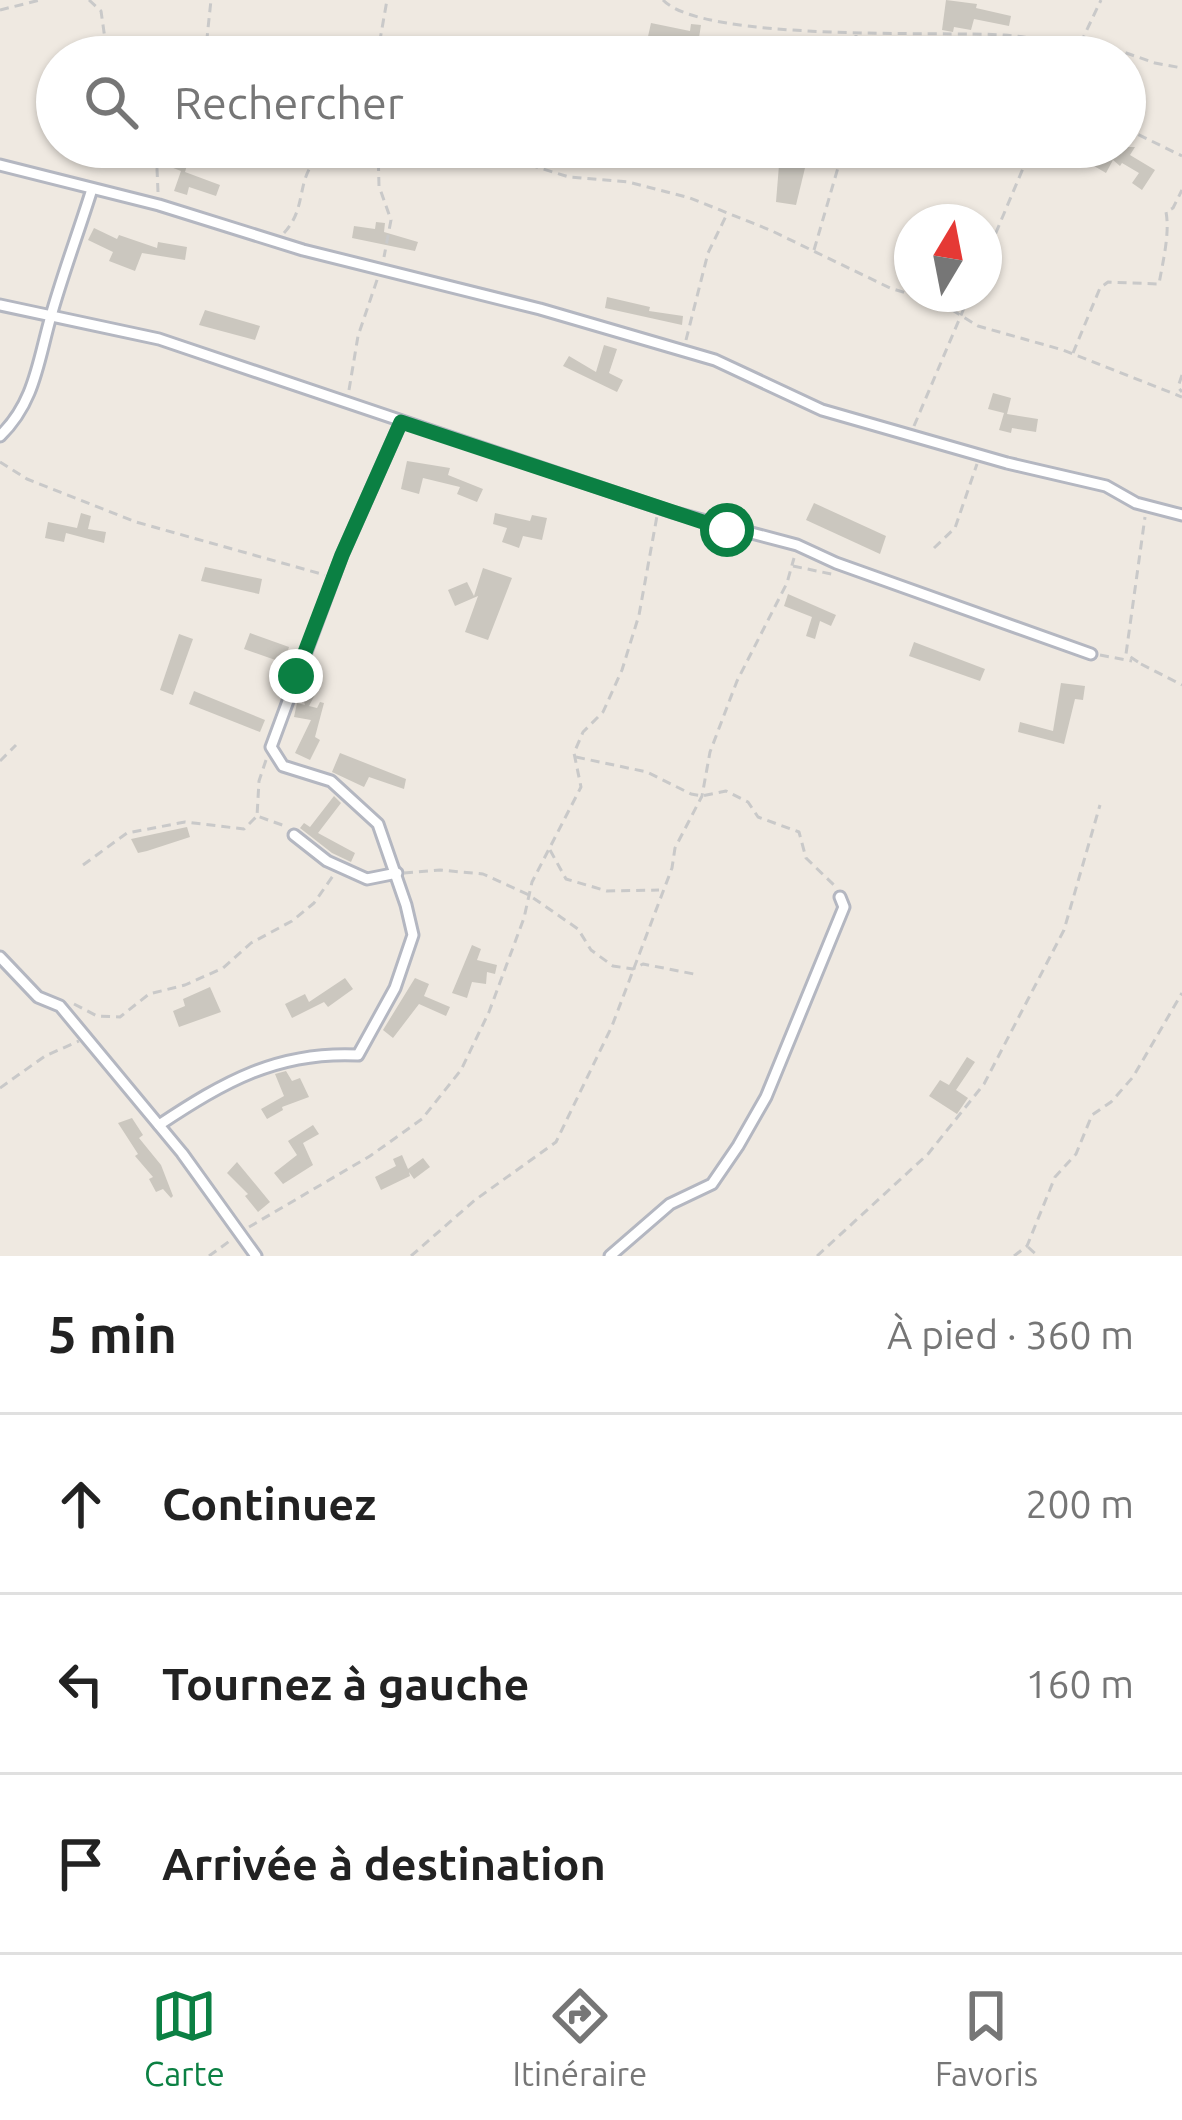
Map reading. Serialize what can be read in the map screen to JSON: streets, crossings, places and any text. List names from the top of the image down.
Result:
{
  "north": "top",
  "page": {
    "search": "Rechercher",
    "heading": ["5 min", "À pied · 360 m"],
    "list": [
      ["Continuez", "200 m"],
      ["Tournez à gauche", "160 m"],
      "Arrivée à destination"
    ],
    "nav": ["Carte", "Itinéraire", "Favoris"]
  }
}
